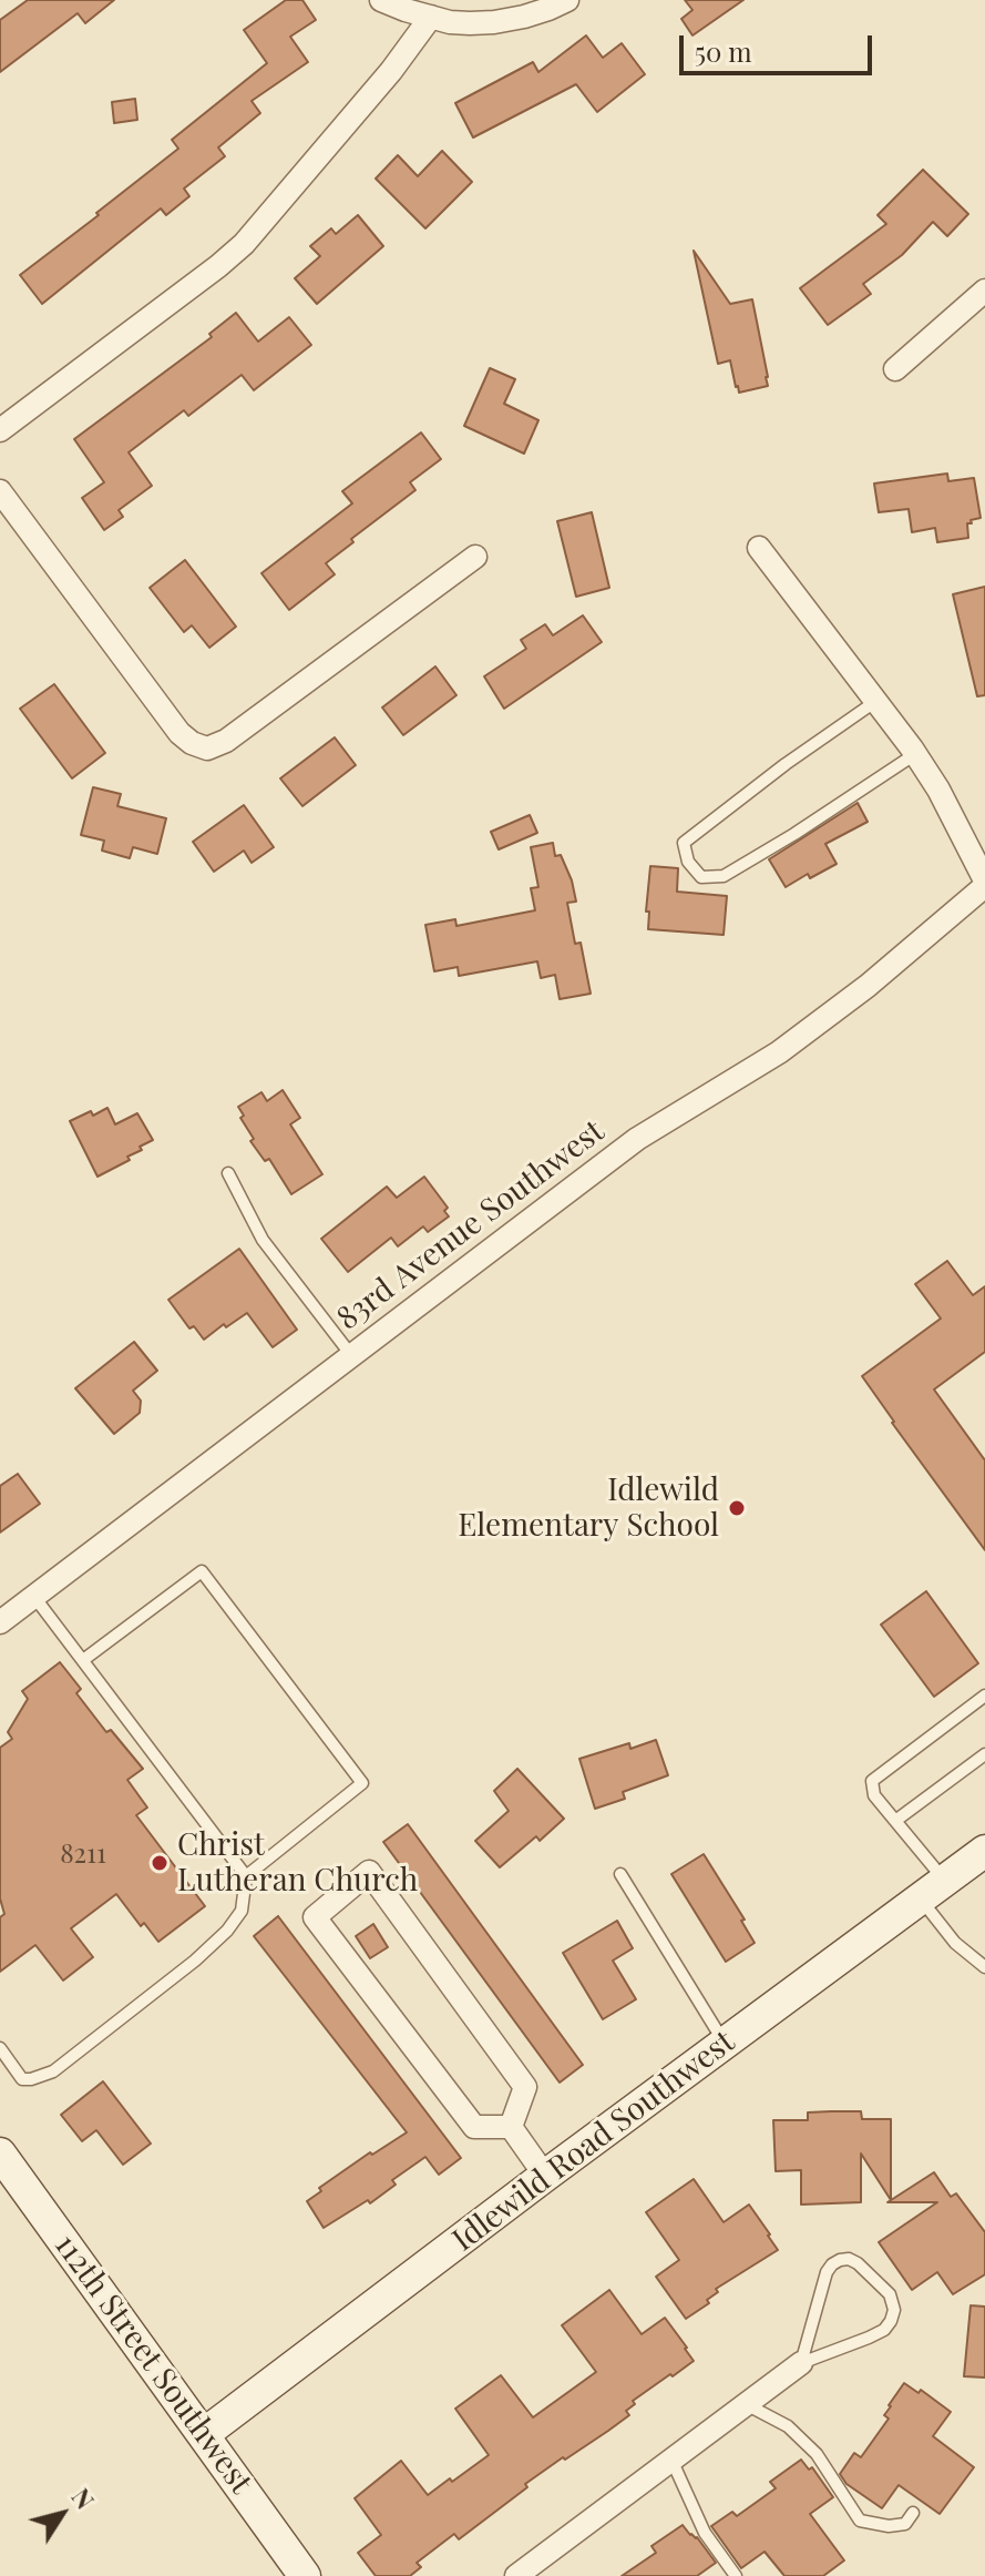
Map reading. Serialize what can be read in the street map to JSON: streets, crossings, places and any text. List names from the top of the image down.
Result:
{
  "streets": {
    "street": ["83rd Avenue Southwest", "Idlewild Road Southwest", "112th Street Southwest"]
  },
  "crossings": [
    ["Idlewild Road Southwest", "112th Street Southwest"]
  ],
  "places": ["Idlewild Elementary School", "Christ Lutheran Church"],
  "house_numbers": ["8211"],
  "scale_bar": "50 m",
  "north": "top right"
}
